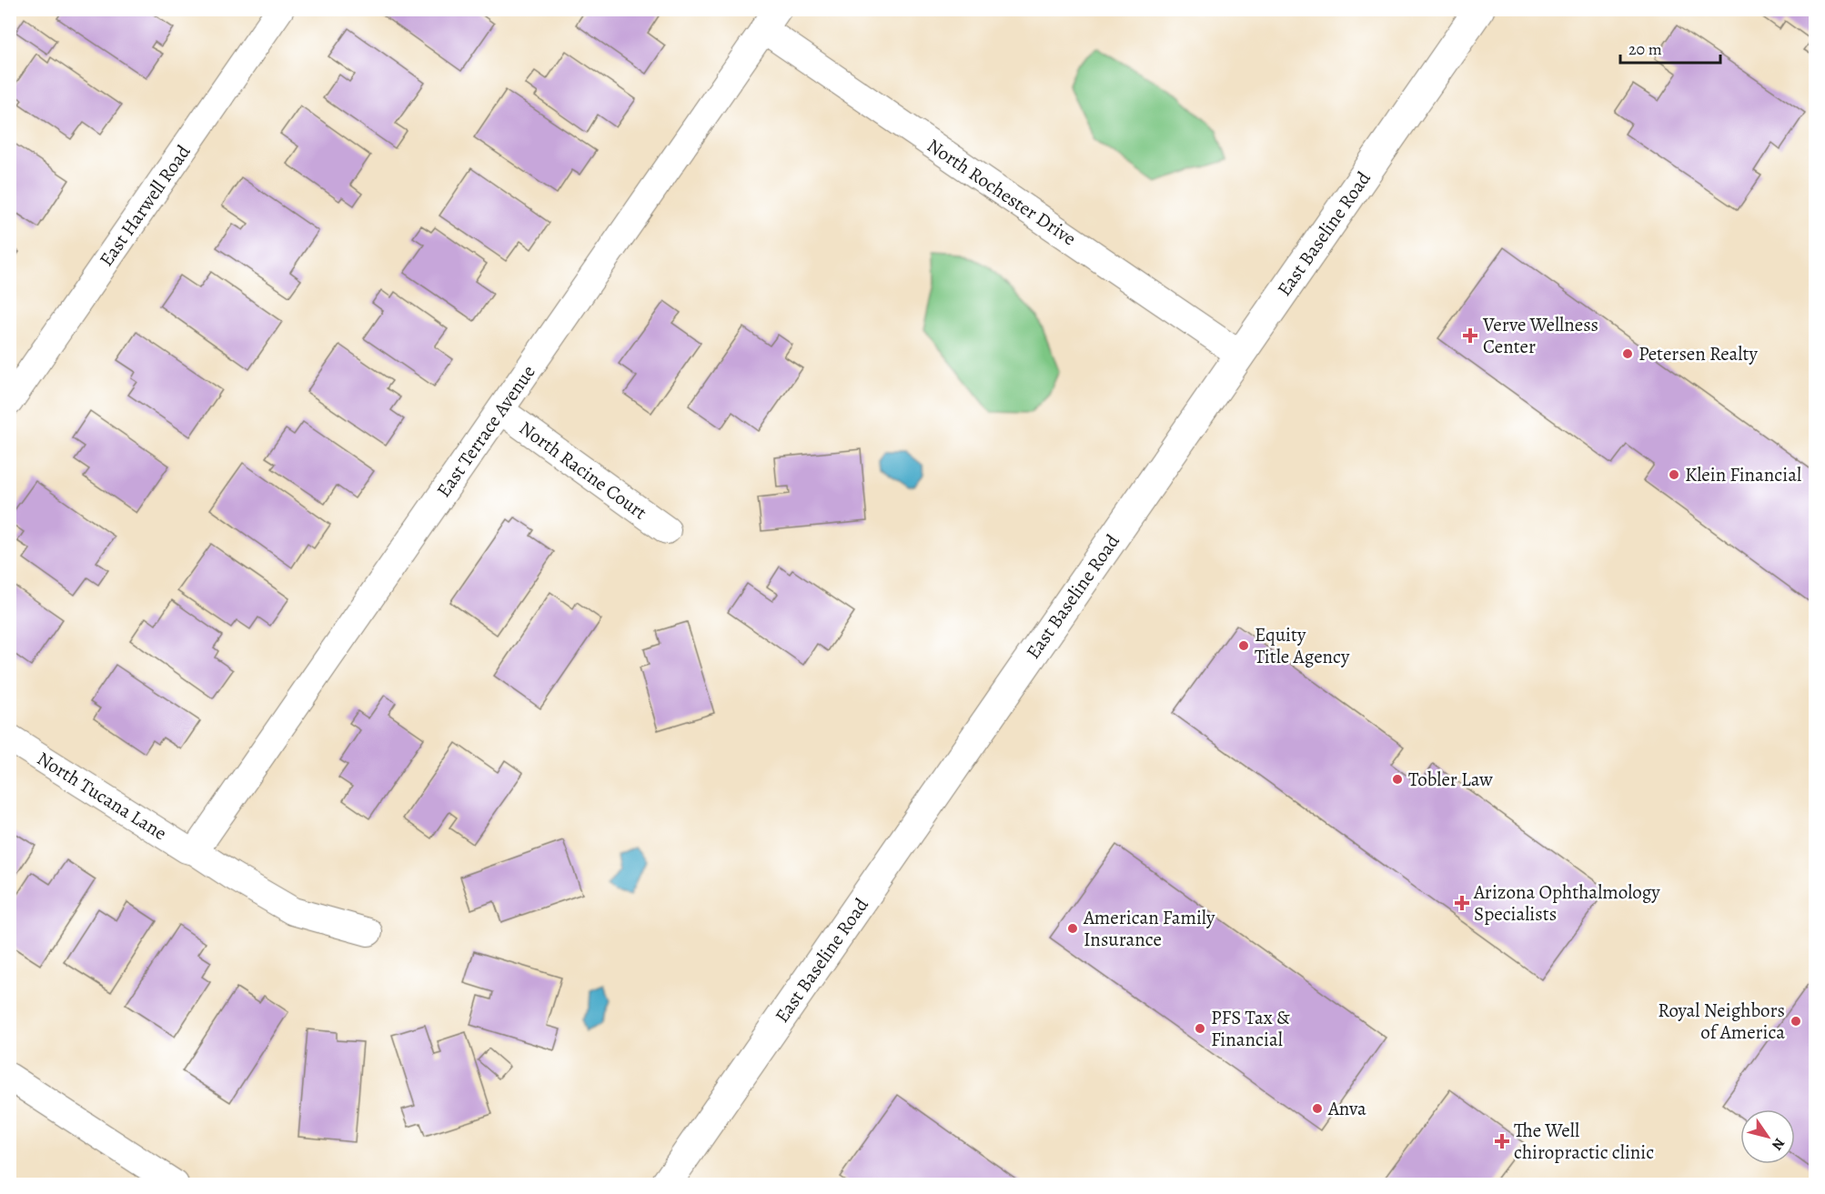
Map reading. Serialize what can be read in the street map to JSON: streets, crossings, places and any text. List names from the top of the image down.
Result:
{
  "streets": {
    "main road": ["East Baseline Road"],
    "street": [
      "North Rochester Drive",
      "East Harwell Road",
      "East Terrace Avenue",
      "North Racine Court",
      "North Tucana Lane"
    ]
  },
  "crossings": [
    ["North Rochester Drive", "East Baseline Road"],
    ["North Rochester Drive", "East Terrace Avenue"],
    ["East Terrace Avenue", "North Racine Court"],
    ["East Terrace Avenue", "North Tucana Lane"]
  ],
  "places": {
    "health": ["Verve Wellness Center", "Arizona Ophthalmology Specialists", "The Well chiropractic clinic"],
    "other": [
      "Petersen Realty",
      "Klein Financial",
      "Equity Title Agency",
      "Tobler Law",
      "American Family Insurance",
      "Royal Neighbors of America",
      "PFS Tax & Financial",
      "Anva"
    ]
  },
  "scale_bar": "20 m",
  "north": "bottom right"
}
